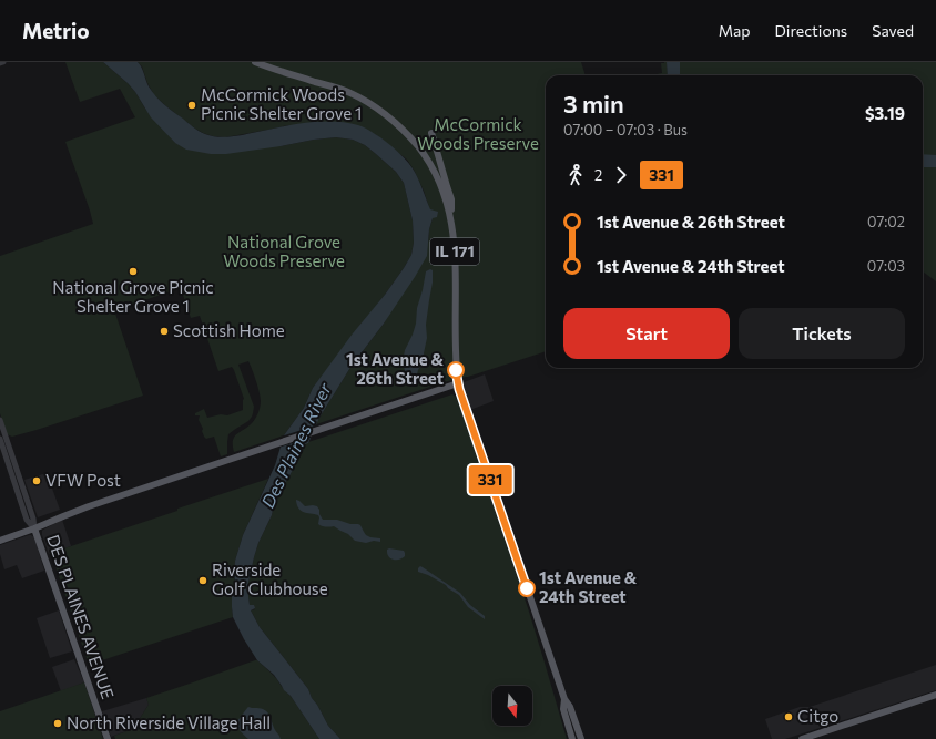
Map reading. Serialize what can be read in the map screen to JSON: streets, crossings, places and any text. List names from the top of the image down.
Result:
{
  "streets": {
    "main road": ["IL 171", "DES PLAINES AVENUE"]
  },
  "water": ["Des Plaines River"],
  "parks": ["McCormick Woods Preserve", "National Grove Woods Preserve"],
  "places": [
    "McCormick Woods Picnic Shelter Grove 1",
    "National Grove Picnic Shelter Grove 1",
    "Scottish Home",
    "1st Avenue & 26th Street",
    "VFW Post",
    "Riverside Golf Clubhouse",
    "1st Avenue & 24th Street",
    "Citgo",
    "North Riverside Village Hall"
  ],
  "lines": ["bus line 331"],
  "north": "bottom",
  "page": {
    "header": "Metrio",
    "nav": ["Map", "Directions", "Saved"],
    "on_map": "331",
    "heading": ["3 min", "07:00 – 07:03 · Bus", "$3.19"],
    "legs": ["2", "331"],
    "list": [
      {
        "name": "1st Avenue & 26th Street",
        "value": "07:02"
      },
      {
        "name": "1st Avenue & 24th Street",
        "value": "07:03"
      }
    ],
    "buttons": ["Start", "Tickets"]
  }
}
